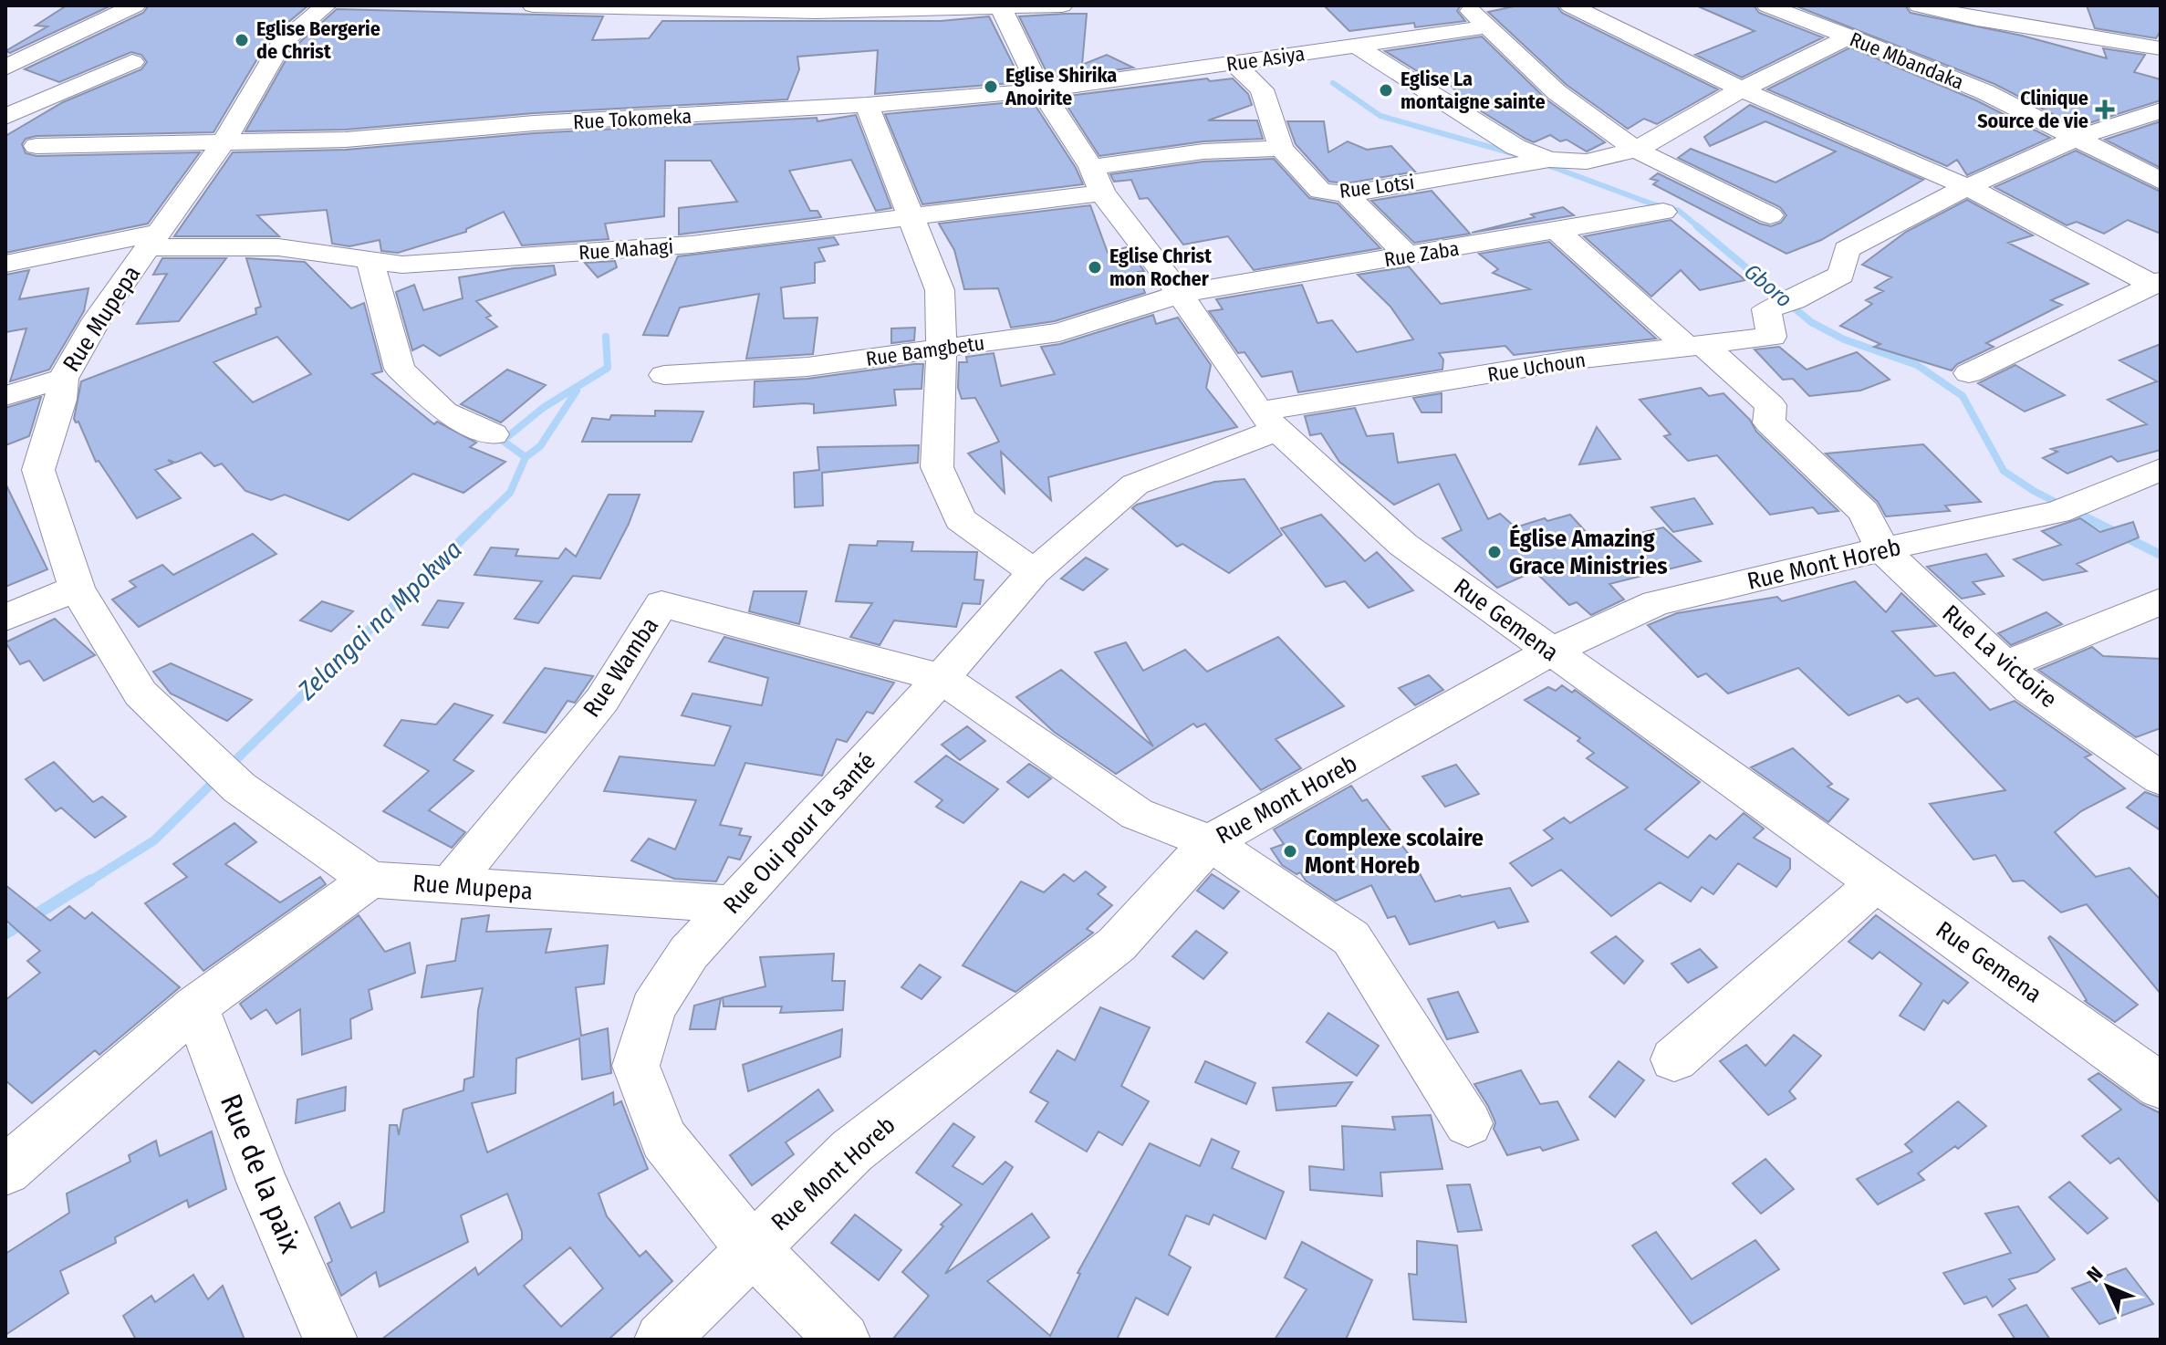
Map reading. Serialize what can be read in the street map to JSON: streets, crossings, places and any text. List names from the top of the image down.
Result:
{
  "streets": {
    "street": [
      "Rue Asiya",
      "Rue Mbandaka",
      "Rue Tokomeka",
      "Rue Lotsi",
      "Rue Mahagi",
      "Rue Zaba",
      "Rue Mupepa",
      "Rue Bamgbetu",
      "Rue Uchoun",
      "Rue Mont Horeb",
      "Rue Gemena",
      "Rue La victoire",
      "Rue Wamba",
      "Rue Oui pour la santé",
      "Rue de la paix"
    ]
  },
  "crossings": [
    ["Rue Asiya", "Rue Tokomeka"],
    ["Rue Asiya", "Rue Gemena"],
    ["Rue Tokomeka", "Rue Mupepa"],
    ["Rue Tokomeka", "Rue Gemena"],
    ["Rue Mahagi", "Rue Mupepa"],
    ["Rue Mahagi", "Rue Gemena"],
    ["Rue Zaba", "Rue Bamgbetu"],
    ["Rue Zaba", "Rue Gemena"],
    ["Rue Mupepa", "Rue Wamba"],
    ["Rue Mupepa", "Rue Oui pour la santé"],
    ["Rue Bamgbetu", "Rue Gemena"],
    ["Rue Uchoun", "Rue Gemena"],
    ["Rue Uchoun", "Rue Oui pour la santé"],
    ["Rue Mont Horeb", "Rue Gemena"],
    ["Rue Mont Horeb", "Rue La victoire"],
    ["Rue Mont Horeb", "Rue Oui pour la santé"],
    ["Rue Gemena", "Rue Oui pour la santé"],
    ["Rue Wamba", "Rue Oui pour la santé"]
  ],
  "water": ["Gboro", "Zelangai na Mpokwa"],
  "places": {
    "other": [
      "Eglise Bergerie de Christ",
      "Eglise Shirika Anoirite",
      "Eglise La montaigne sainte",
      "Eglise Christ mon Rocher",
      "Église Amazing Grace Ministries",
      "Complexe scolaire Mont Horeb"
    ],
    "health": ["Clinique Source de vie"]
  },
  "north": "top left"
}
